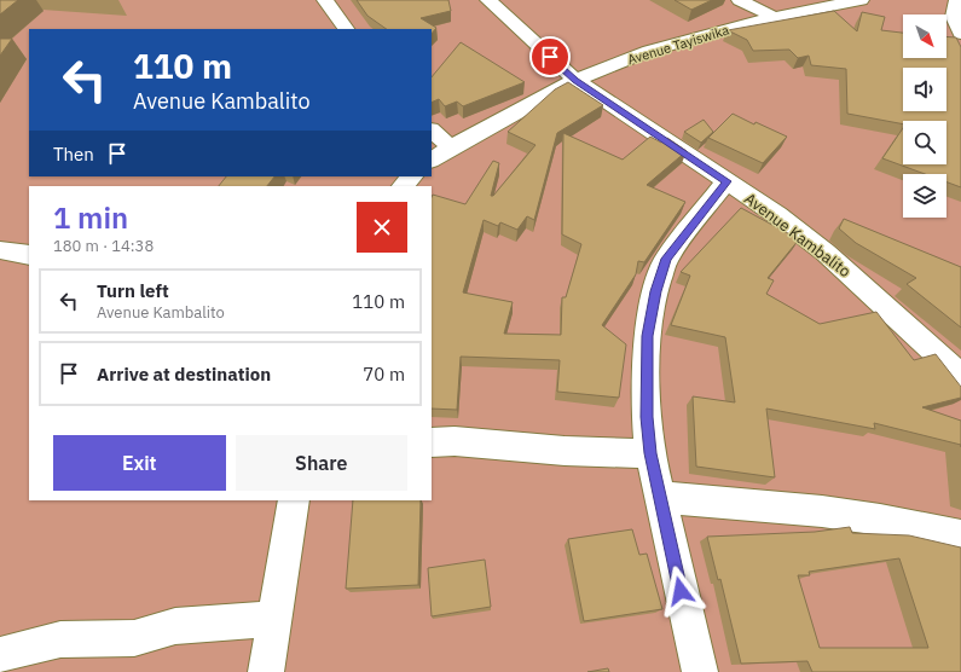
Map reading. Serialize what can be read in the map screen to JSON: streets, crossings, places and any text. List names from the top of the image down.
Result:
{
  "streets": {
    "street": ["Avenue Tayiswika", "Avenue Kambalito"]
  },
  "crossings": [
    ["Avenue Tayiswika", "Avenue Kambalito"]
  ],
  "north": "bottom right",
  "page": {
    "turn": ["110 m", "Avenue Kambalito"],
    "then": "Then",
    "heading": ["1 min", "180 m · 14:38"],
    "list": [
      {
        "name": "Turn left",
        "note": "Avenue Kambalito",
        "value": "110 m"
      },
      {
        "name": "Arrive at destination",
        "value": "70 m"
      }
    ],
    "buttons": ["Exit", "Share"]
  }
}
